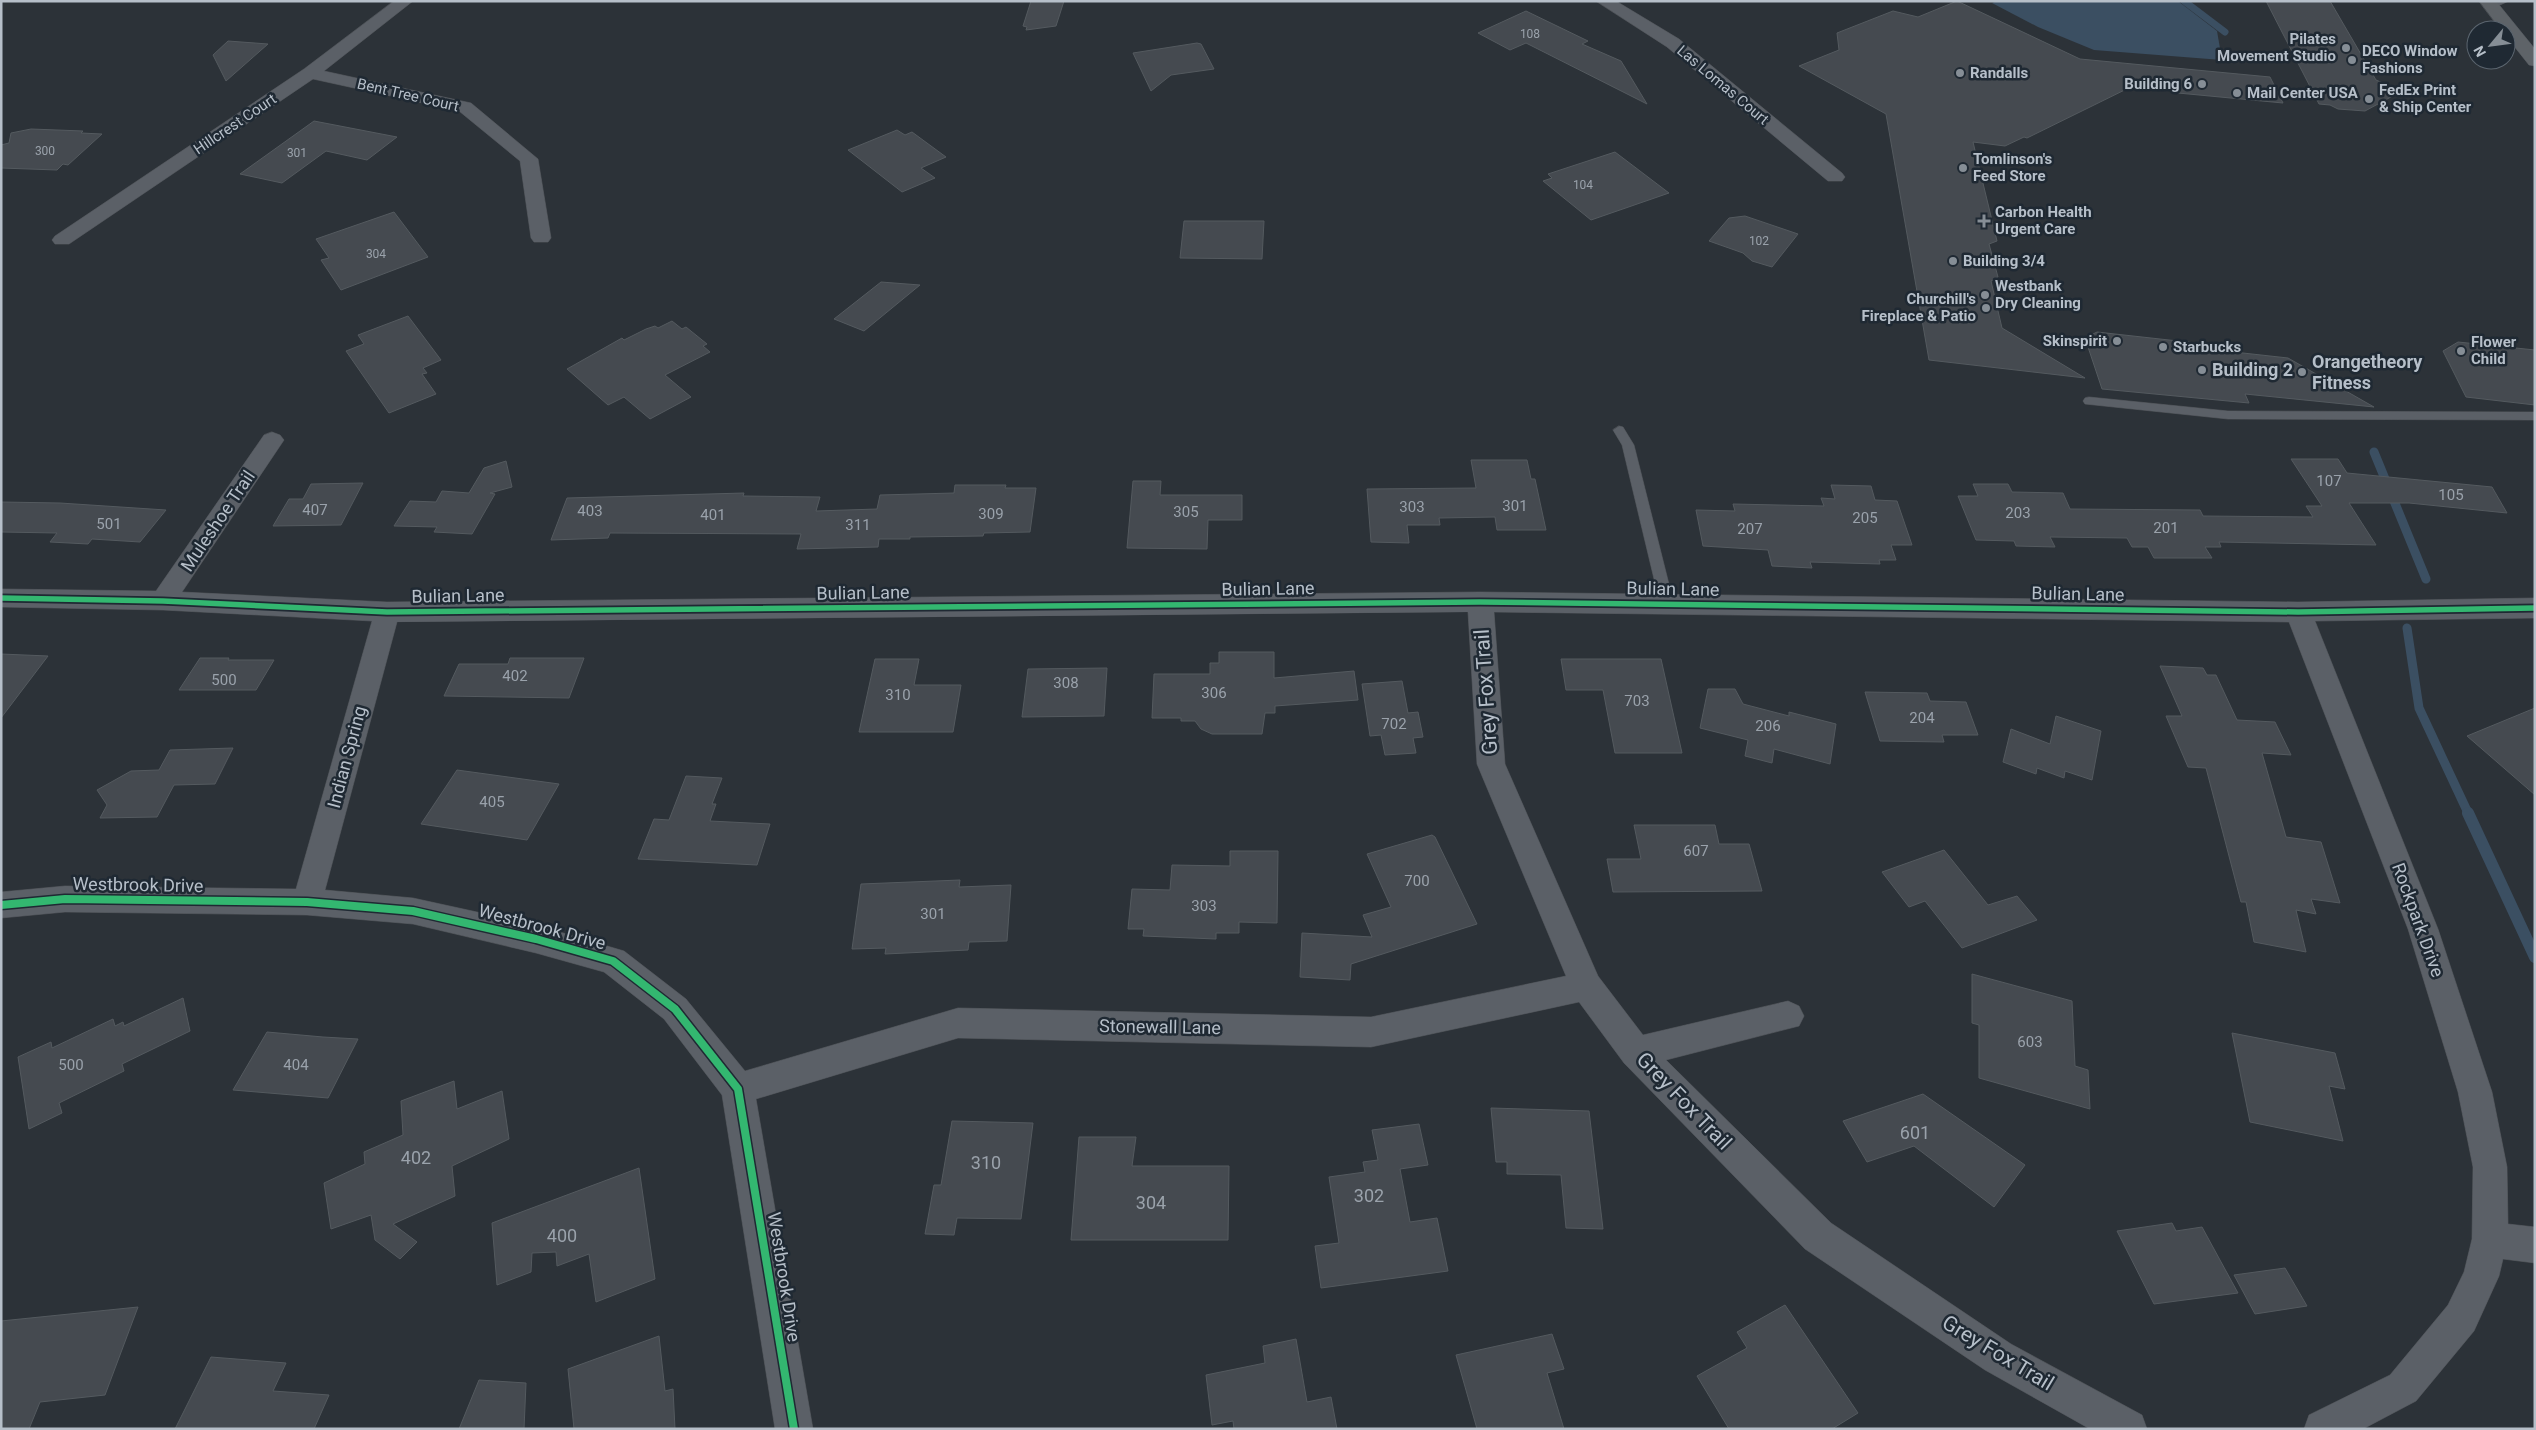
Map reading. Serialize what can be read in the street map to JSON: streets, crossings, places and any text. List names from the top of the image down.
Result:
{
  "streets": {
    "street": [
      "Las Lomas Court",
      "Bent Tree Court",
      "Hillcrest Court",
      "Muleshoe Trail",
      "Bulian Lane",
      "Grey Fox Trail",
      "Indian Spring",
      "Westbrook Drive",
      "Rockpark Drive",
      "Stonewall Lane"
    ]
  },
  "crossings": [
    ["Bent Tree Court", "Hillcrest Court"],
    ["Muleshoe Trail", "Bulian Lane"],
    ["Bulian Lane", "Grey Fox Trail"],
    ["Bulian Lane", "Indian Spring"],
    ["Bulian Lane", "Rockpark Drive"],
    ["Grey Fox Trail", "Stonewall Lane"],
    ["Indian Spring", "Westbrook Drive"],
    ["Westbrook Drive", "Stonewall Lane"]
  ],
  "places": {
    "other": [
      "Pilates Movement Studio",
      "DECO Window Fashions",
      "Randalls",
      "Building 6",
      "Mail Center USA",
      "FedEx Print & Ship Center",
      "Tomlinson's Feed Store",
      "Building 3/4",
      "Westbank Dry Cleaning",
      "Churchill's Fireplace & Patio",
      "Skinspirit",
      "Starbucks",
      "Flower Child",
      "Building 2",
      "Orangetheory Fitness"
    ],
    "health": ["Carbon Health Urgent Care"]
  },
  "house_numbers": [
    "108",
    "300",
    "301",
    "104",
    "102",
    "304",
    "107",
    "105",
    "301",
    "303",
    "407",
    "403",
    "305",
    "203",
    "309",
    "401",
    "205",
    "501",
    "311",
    "201",
    "207",
    "402",
    "500",
    "308",
    "306",
    "310",
    "703",
    "204",
    "702",
    "206",
    "405",
    "607",
    "700",
    "303",
    "301",
    "603",
    "500",
    "404",
    "601",
    "402",
    "310",
    "302",
    "304",
    "400"
  ],
  "north": "bottom left"
}
